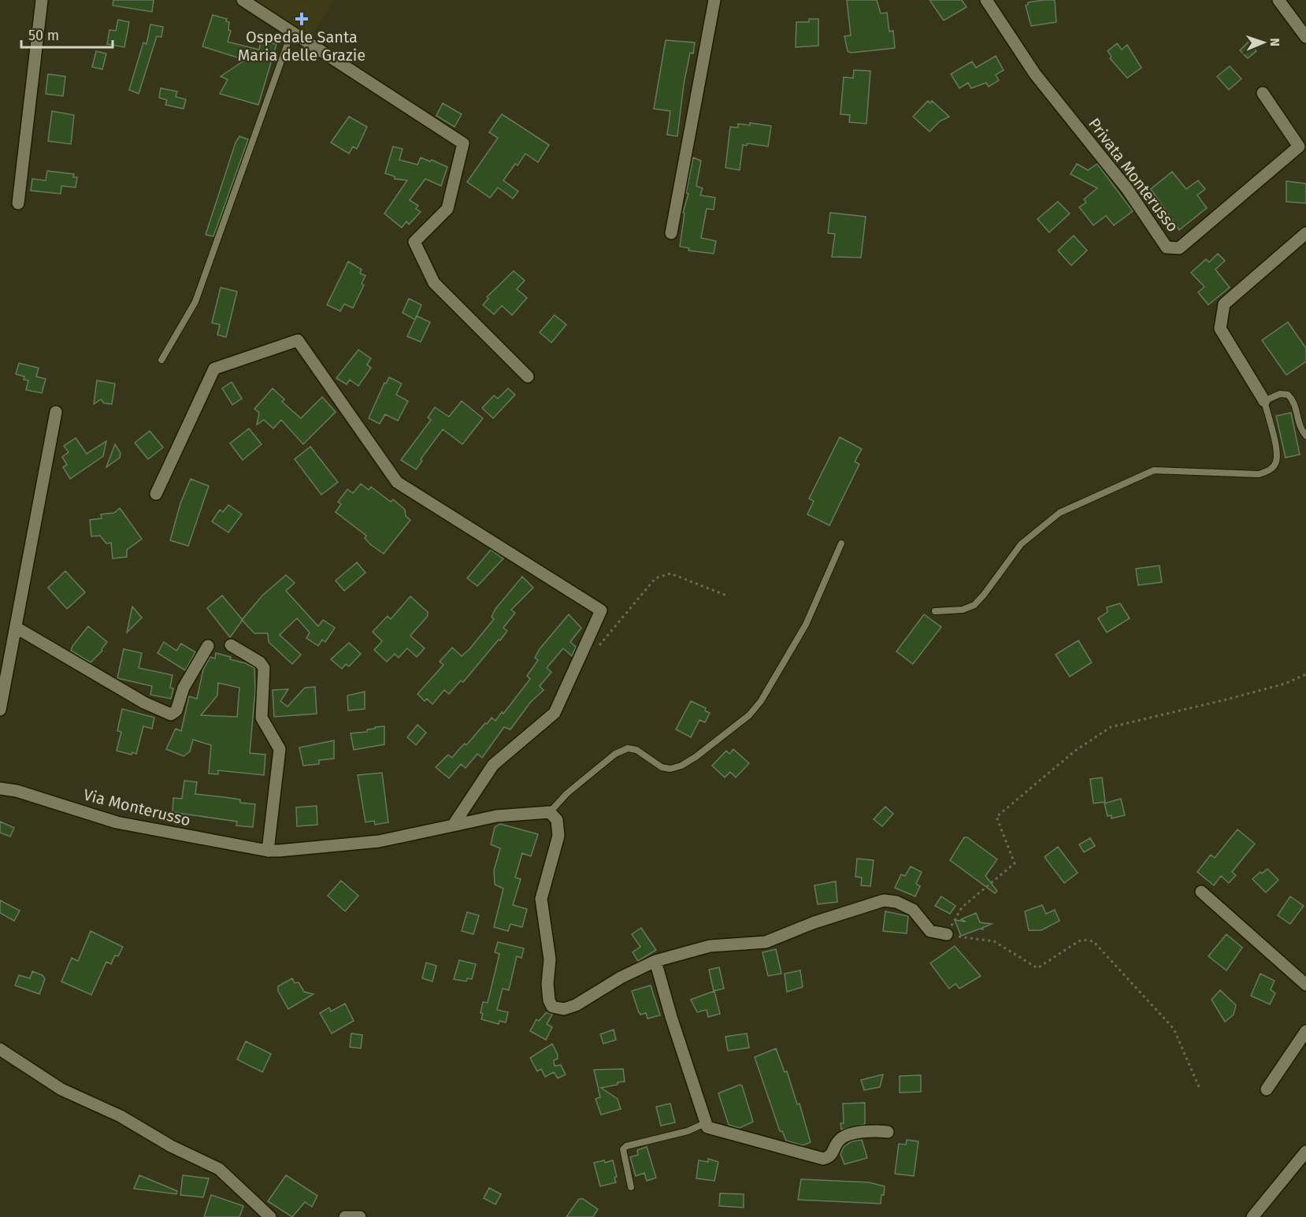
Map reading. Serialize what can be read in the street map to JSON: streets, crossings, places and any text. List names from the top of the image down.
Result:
{
  "streets": {
    "street": ["Privata Monterusso", "Via Monterusso"]
  },
  "places": {
    "health": ["Ospedale Santa Maria delle Grazie"]
  },
  "scale_bar": "50 m",
  "north": "right"
}
